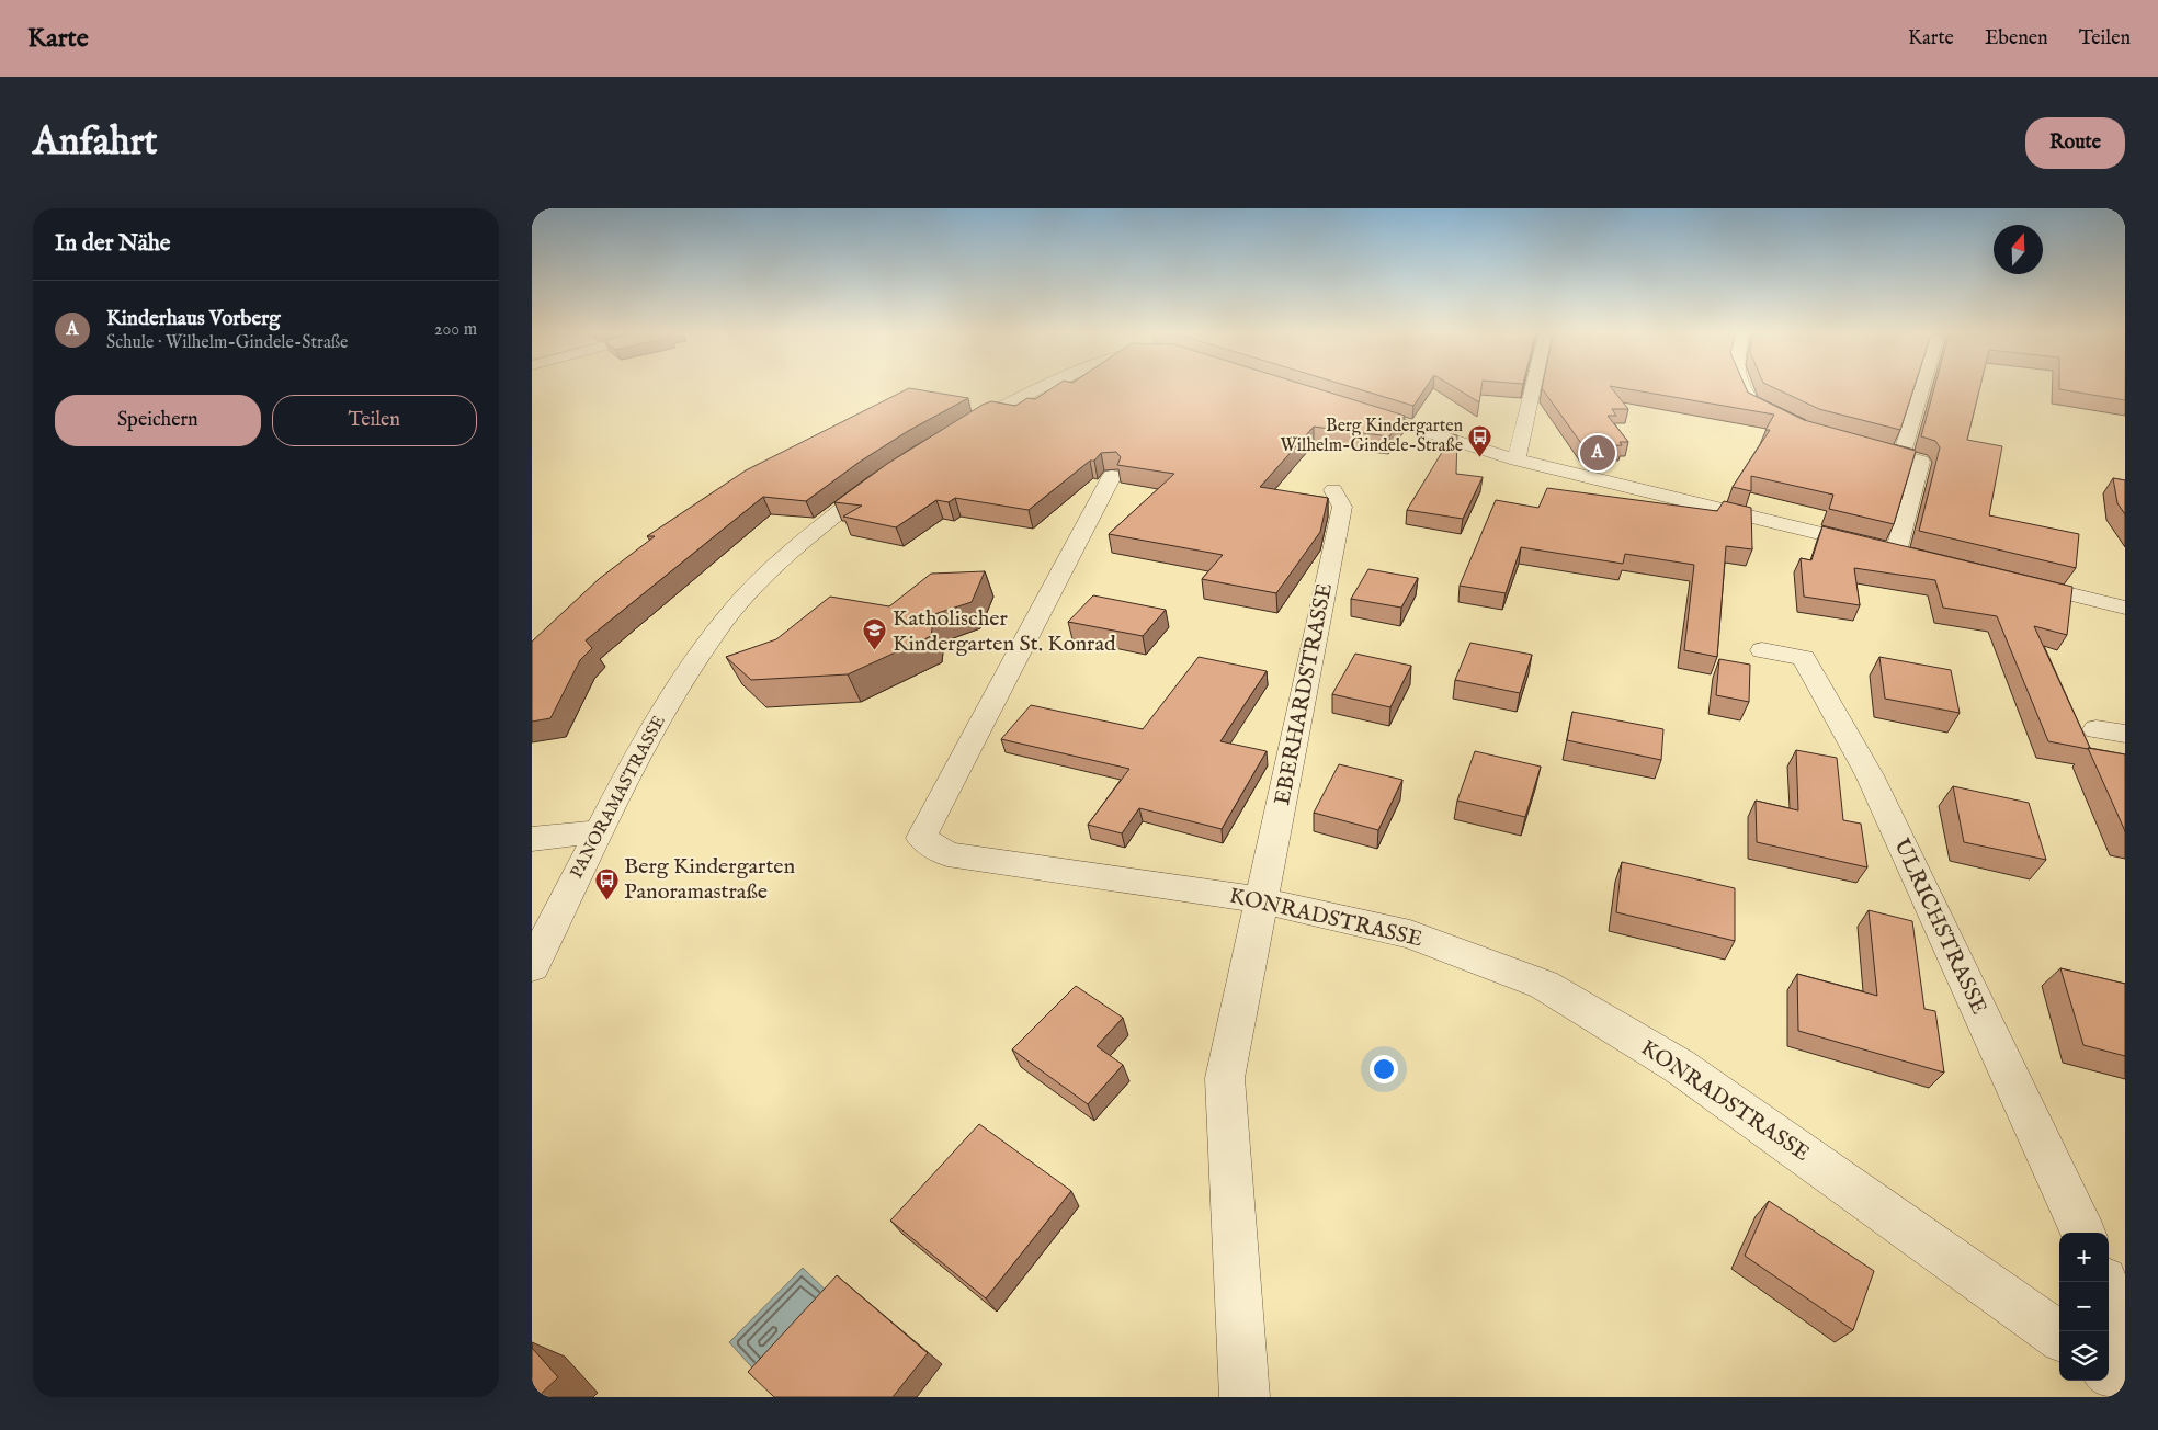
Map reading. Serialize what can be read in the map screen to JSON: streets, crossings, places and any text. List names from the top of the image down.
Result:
{
  "streets": {
    "street": [
      "EBERHARDSTRASSE",
      "PANORAMASTRASSE",
      "KONRADSTRASSE",
      "ULRICHSTRASSE"
    ]
  },
  "crossings": [
    ["EBERHARDSTRASSE", "KONRADSTRASSE"]
  ],
  "places": {
    "bus stop": ["Berg Kindergarten Wilhelm-Gindele-Straße", "Berg Kindergarten Panoramastraße"],
    "school or university": ["Katholischer Kindergarten St. Konrad"]
  },
  "north": "top",
  "page": {
    "header": "Karte",
    "nav": ["Karte", "Ebenen", "Teilen"],
    "buttons": [
      "Route",
      ["Speichern", "Teilen"]
    ],
    "title": "Anfahrt",
    "heading": "In der Nähe",
    "list": [
      {
        "mark": "A",
        "name": "Kinderhaus Vorberg",
        "note": "Schule · Wilhelm-Gindele-Straße",
        "value": "200 m"
      }
    ],
    "pins": "A",
    "map_buttons": ["+", "−"]
  }
}
